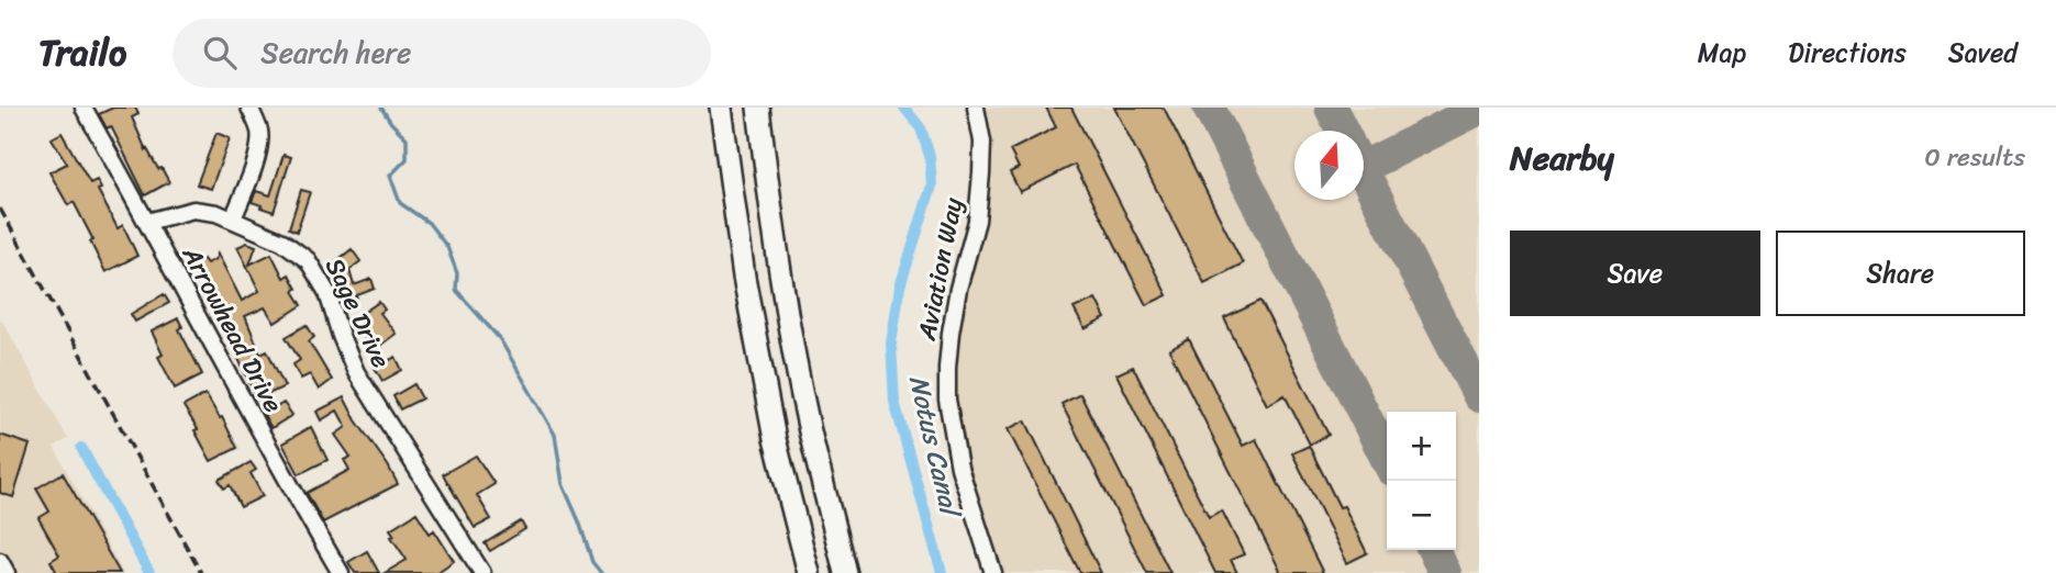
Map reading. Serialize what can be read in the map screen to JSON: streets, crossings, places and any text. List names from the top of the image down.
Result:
{
  "streets": {
    "street": ["Aviation Way", "Sage Drive", "Arrowhead Drive"]
  },
  "crossings": [
    ["Sage Drive", "Arrowhead Drive"]
  ],
  "water": ["Notus Canal"],
  "north": "top",
  "page": {
    "header": "Trailo",
    "search": "Search here",
    "nav": ["Map", "Directions", "Saved"],
    "heading": ["Nearby", "0 results"],
    "buttons": ["Save", "Share"],
    "map_buttons": ["+", "−"]
  }
}
